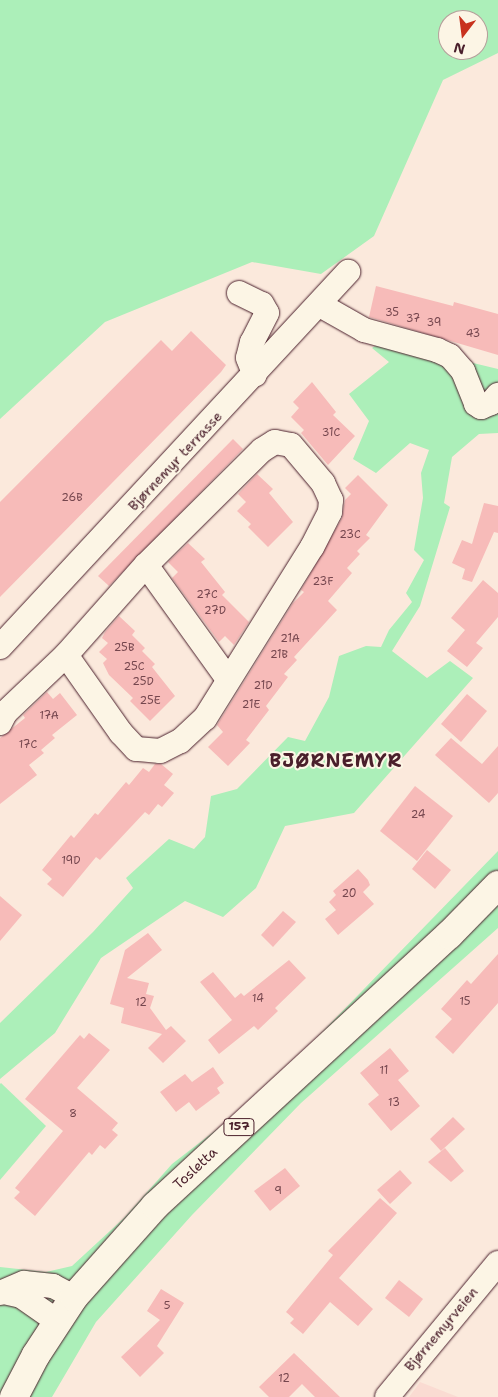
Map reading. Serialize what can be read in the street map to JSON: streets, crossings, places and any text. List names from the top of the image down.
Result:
{
  "streets": {
    "main road": ["157", "Tosletta"],
    "street": ["Bjørnemyr terrasse", "Bjørnemyrveien"]
  },
  "districts": ["BJØRNEMYR"],
  "house_numbers": [
    "35",
    "37",
    "39",
    "43",
    "31C",
    "26B",
    "23C",
    "23F",
    "27C",
    "27D",
    "21A",
    "25B",
    "21B",
    "25C",
    "25D",
    "21D",
    "25E",
    "21E",
    "17A",
    "17C",
    "24",
    "19D",
    "20",
    "14",
    "15",
    "12",
    "11",
    "13",
    "8",
    "9",
    "5",
    "12"
  ],
  "north": "bottom"
}
